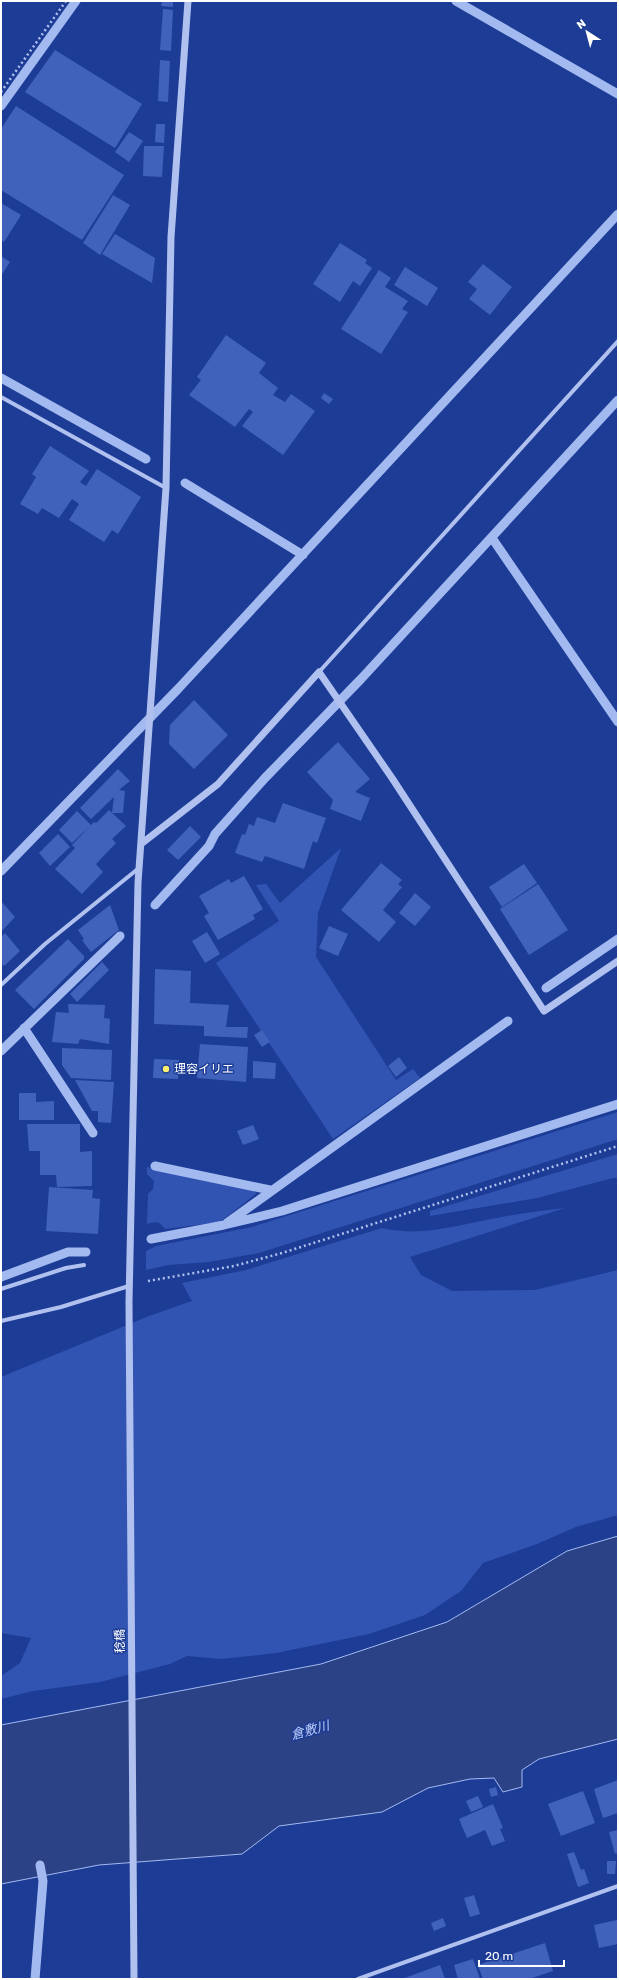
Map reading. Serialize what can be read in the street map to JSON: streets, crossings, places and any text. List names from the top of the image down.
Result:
{
  "streets": {
    "street": ["稔橋"]
  },
  "water": ["倉敷川"],
  "places": ["理容イリエ"],
  "scale_bar": "20 m",
  "north": "top left"
}
